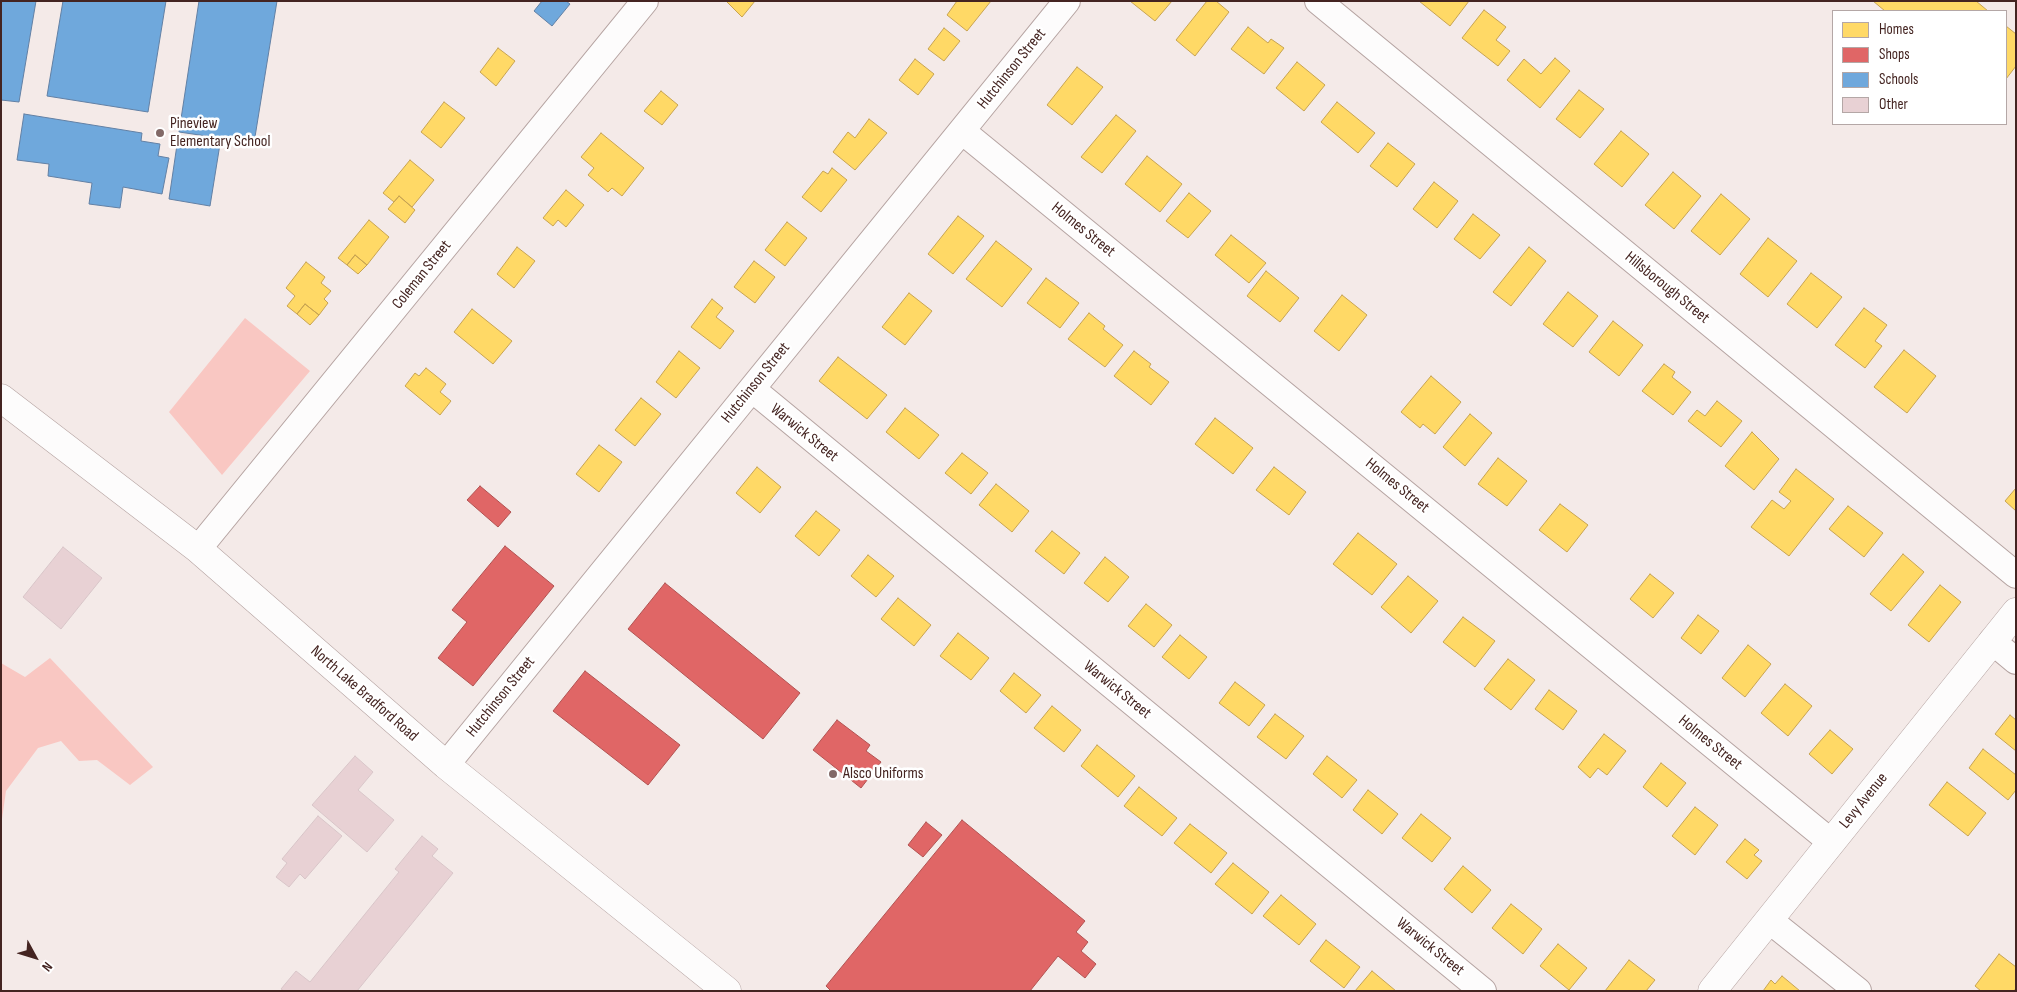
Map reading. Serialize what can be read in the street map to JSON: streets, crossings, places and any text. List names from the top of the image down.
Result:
{
  "streets": {
    "main road": ["North Lake Bradford Road", "Levy Avenue"],
    "street": [
      "Hutchinson Street",
      "Holmes Street",
      "Coleman Street",
      "Hillsborough Street",
      "Warwick Street"
    ]
  },
  "crossings": [
    ["Hutchinson Street", "Holmes Street"],
    ["Hutchinson Street", "Warwick Street"],
    ["Hutchinson Street", "North Lake Bradford Road"],
    ["Holmes Street", "Levy Avenue"],
    ["Coleman Street", "North Lake Bradford Road"]
  ],
  "places": ["Pineview Elementary School", "Alsco Uniforms"],
  "legend": [
    "Homes",
    "Shops",
    "Schools",
    "Other"
  ],
  "north": "bottom right"
}
